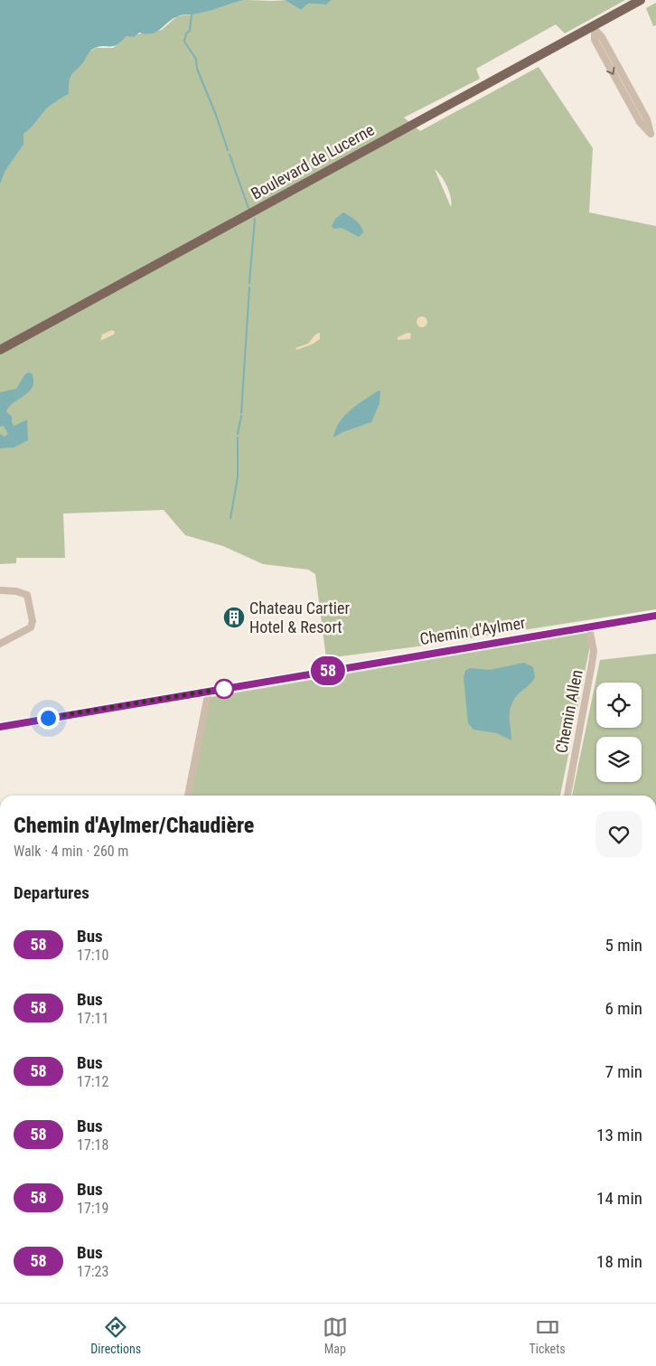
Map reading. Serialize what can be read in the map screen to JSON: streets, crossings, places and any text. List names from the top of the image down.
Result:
{
  "streets": {
    "main road": ["Boulevard de Lucerne", "Chemin d'Aylmer"],
    "street": ["Chemin Allen"]
  },
  "crossings": [
    ["Chemin d'Aylmer", "Chemin Allen"]
  ],
  "places": {
    "building": ["Chateau Cartier Hotel & Resort"]
  },
  "lines": ["bus line 58"],
  "page": {
    "on_map": "58",
    "heading": [
      ["Chemin d'Aylmer/Chaudière", "Walk · 4 min · 260 m"],
      "Departures"
    ],
    "list": [
      {
        "mark": "58",
        "name": "Bus",
        "note": "17:10",
        "value": "5 min"
      },
      {
        "mark": "58",
        "name": "Bus",
        "note": "17:11",
        "value": "6 min"
      },
      {
        "mark": "58",
        "name": "Bus",
        "note": "17:12",
        "value": "7 min"
      },
      {
        "mark": "58",
        "name": "Bus",
        "note": "17:18",
        "value": "13 min"
      },
      {
        "mark": "58",
        "name": "Bus",
        "note": "17:19",
        "value": "14 min"
      },
      {
        "mark": "58",
        "name": "Bus",
        "note": "17:23",
        "value": "18 min"
      }
    ],
    "tabs": ["Directions", "Map", "Tickets"]
  }
}
